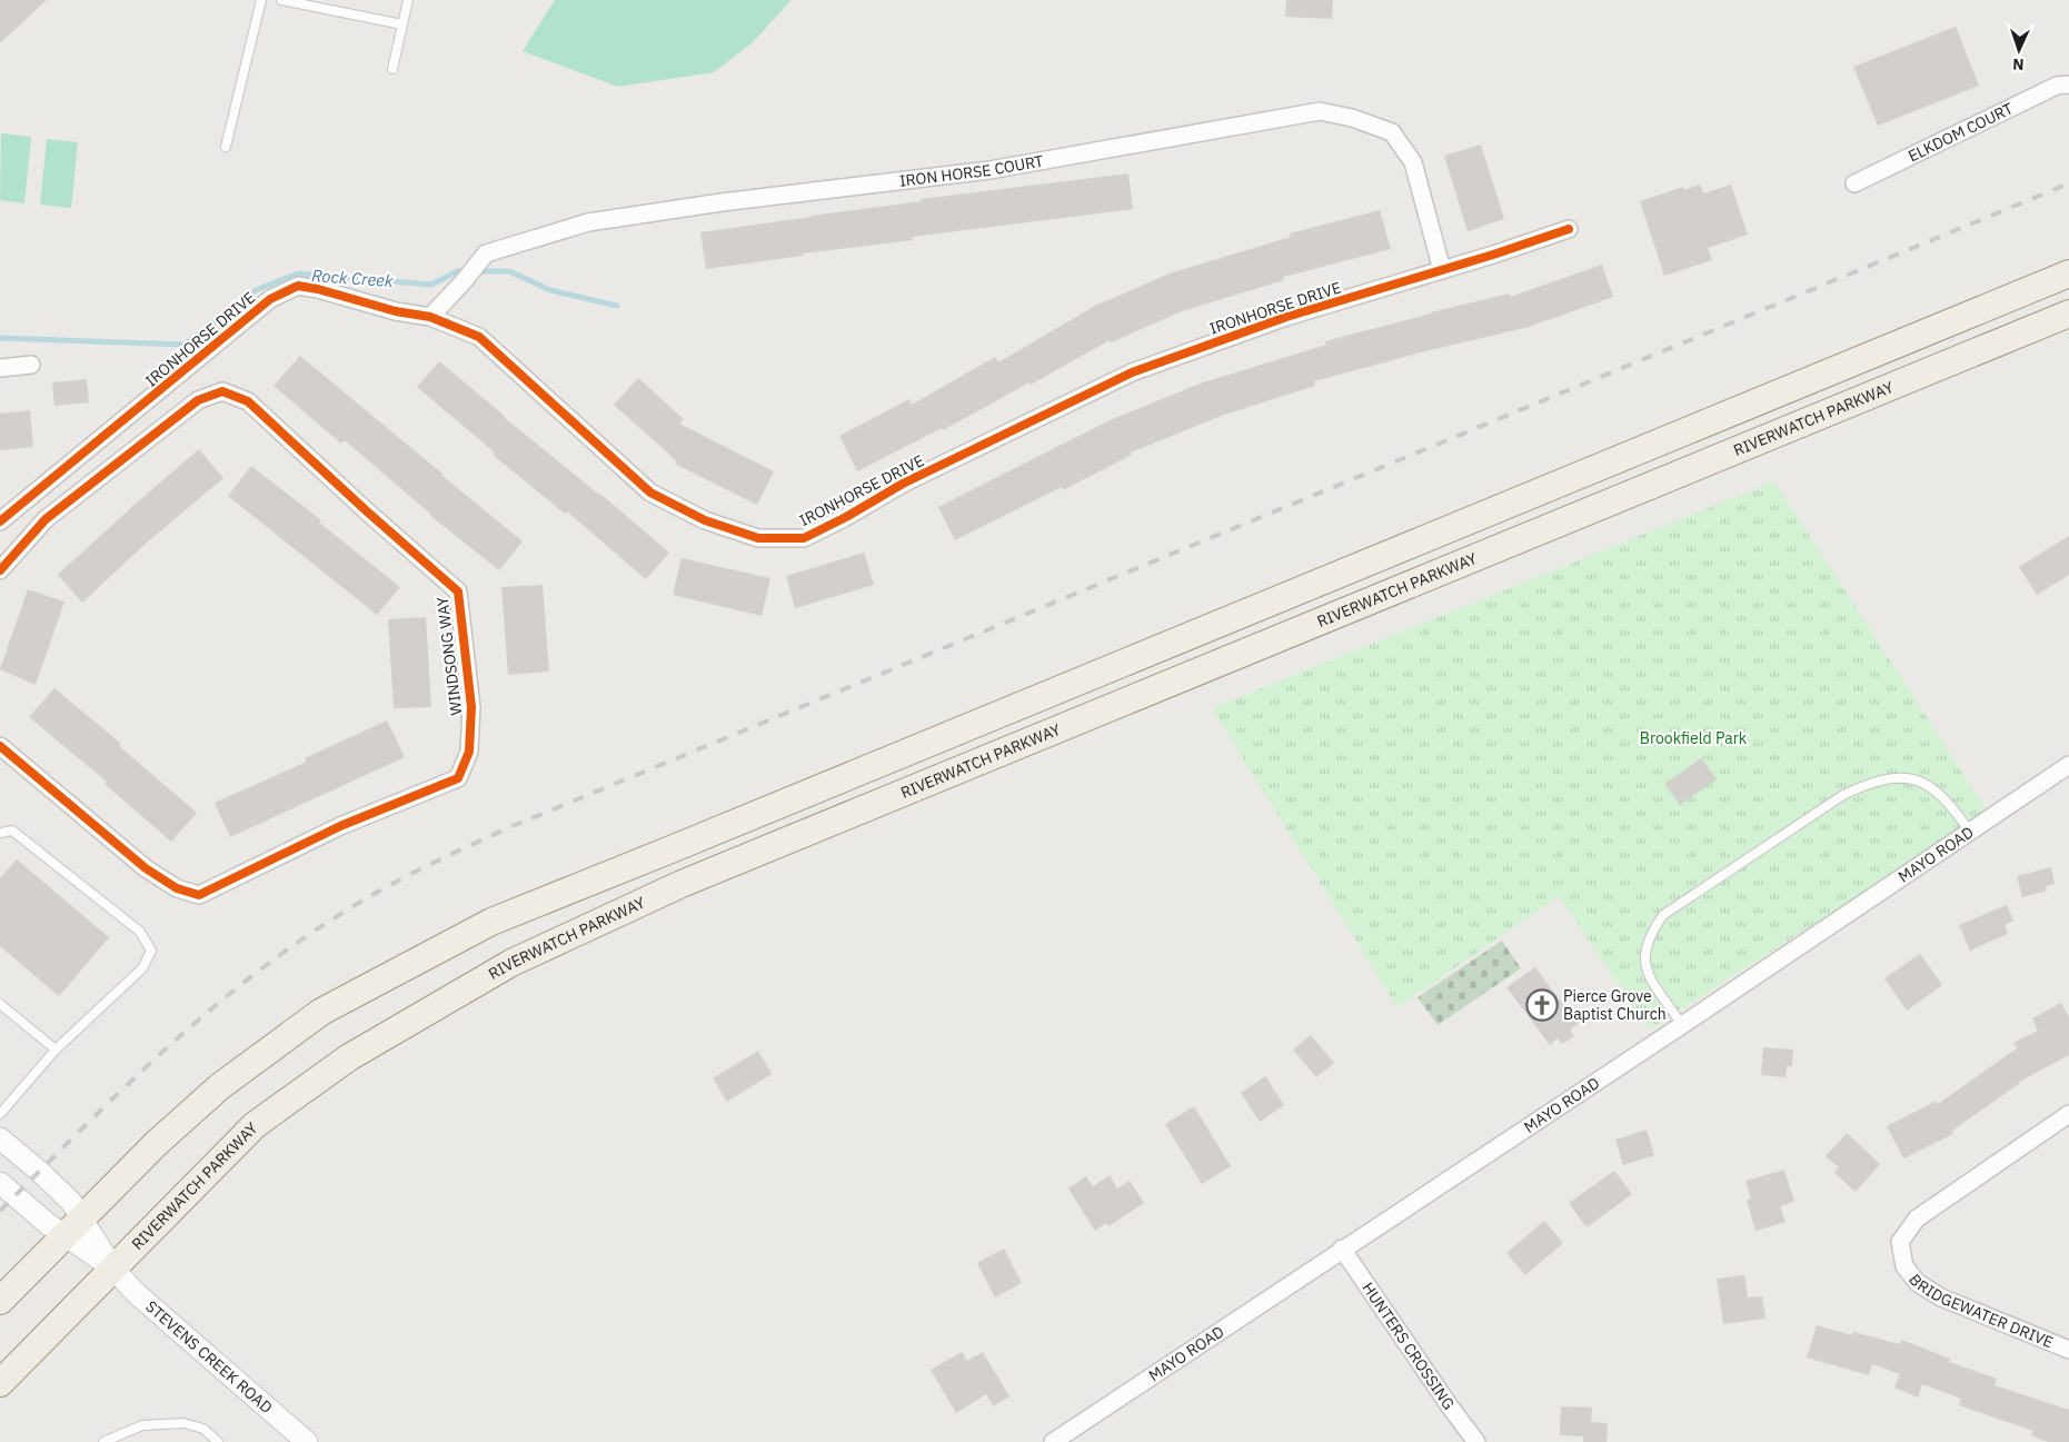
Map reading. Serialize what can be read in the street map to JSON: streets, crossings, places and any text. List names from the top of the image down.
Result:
{
  "streets": {
    "main road": ["RIVERWATCH PARKWAY"],
    "street": [
      "ELKDOM COURT",
      "IRON HORSE COURT",
      "IRONHORSE DRIVE",
      "WINDSONG WAY",
      "MAYO ROAD",
      "BRIDGEWATER DRIVE",
      "HUNTERS CROSSING",
      "STEVENS CREEK ROAD"
    ]
  },
  "crossings": [
    ["IRON HORSE COURT", "IRONHORSE DRIVE"],
    ["RIVERWATCH PARKWAY", "STEVENS CREEK ROAD"],
    ["MAYO ROAD", "HUNTERS CROSSING"]
  ],
  "water": ["Rock Creek"],
  "parks": ["Brookfield Park"],
  "places": {
    "church": ["Pierce Grove Baptist Church"]
  },
  "north": "bottom"
}
